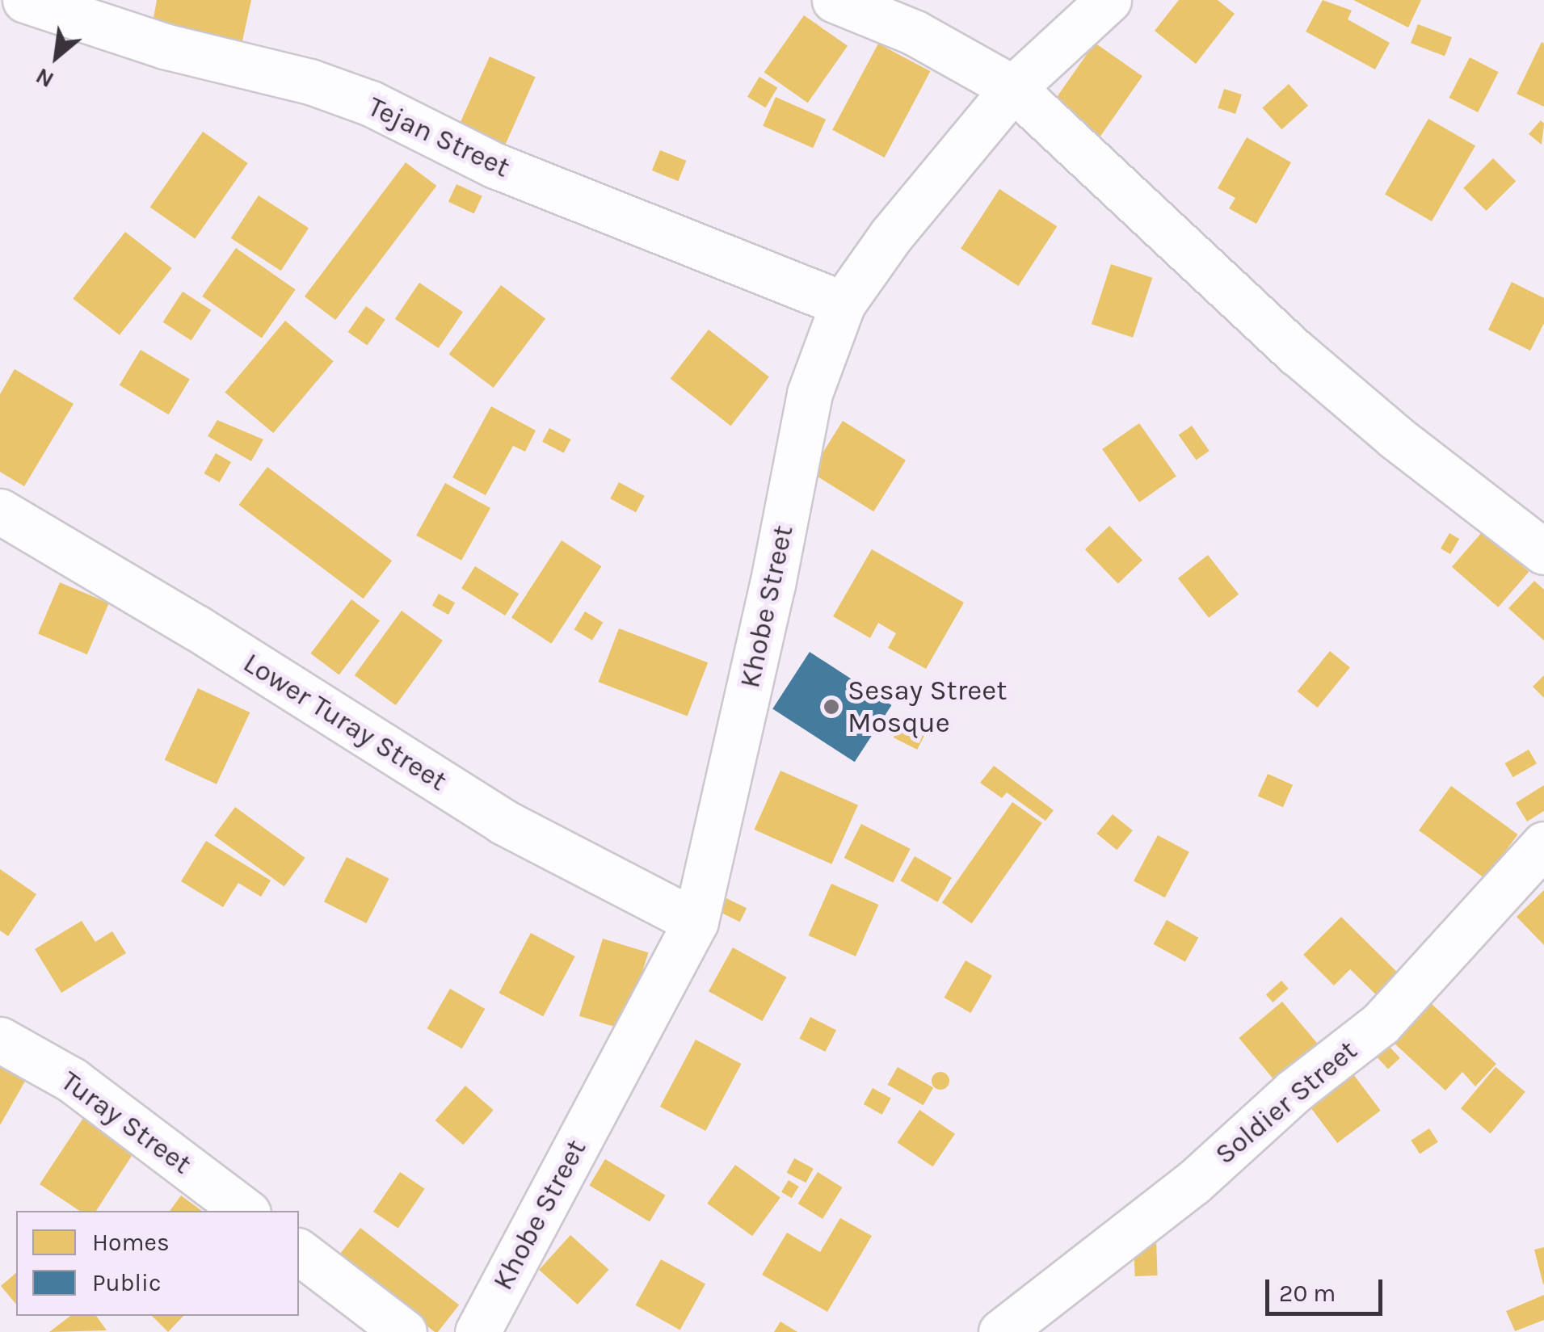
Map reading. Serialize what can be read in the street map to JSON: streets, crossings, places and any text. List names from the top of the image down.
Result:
{
  "streets": {
    "street": [
      "Tejan Street",
      "Khobe Street",
      "Lower Turay Street",
      "Soldier Street",
      "Turay Street"
    ]
  },
  "crossings": [
    ["Tejan Street", "Khobe Street"],
    ["Khobe Street", "Lower Turay Street"]
  ],
  "places": ["Sesay Street Mosque"],
  "legend": ["Homes", "Public"],
  "scale_bar": "20 m",
  "north": "bottom left"
}
